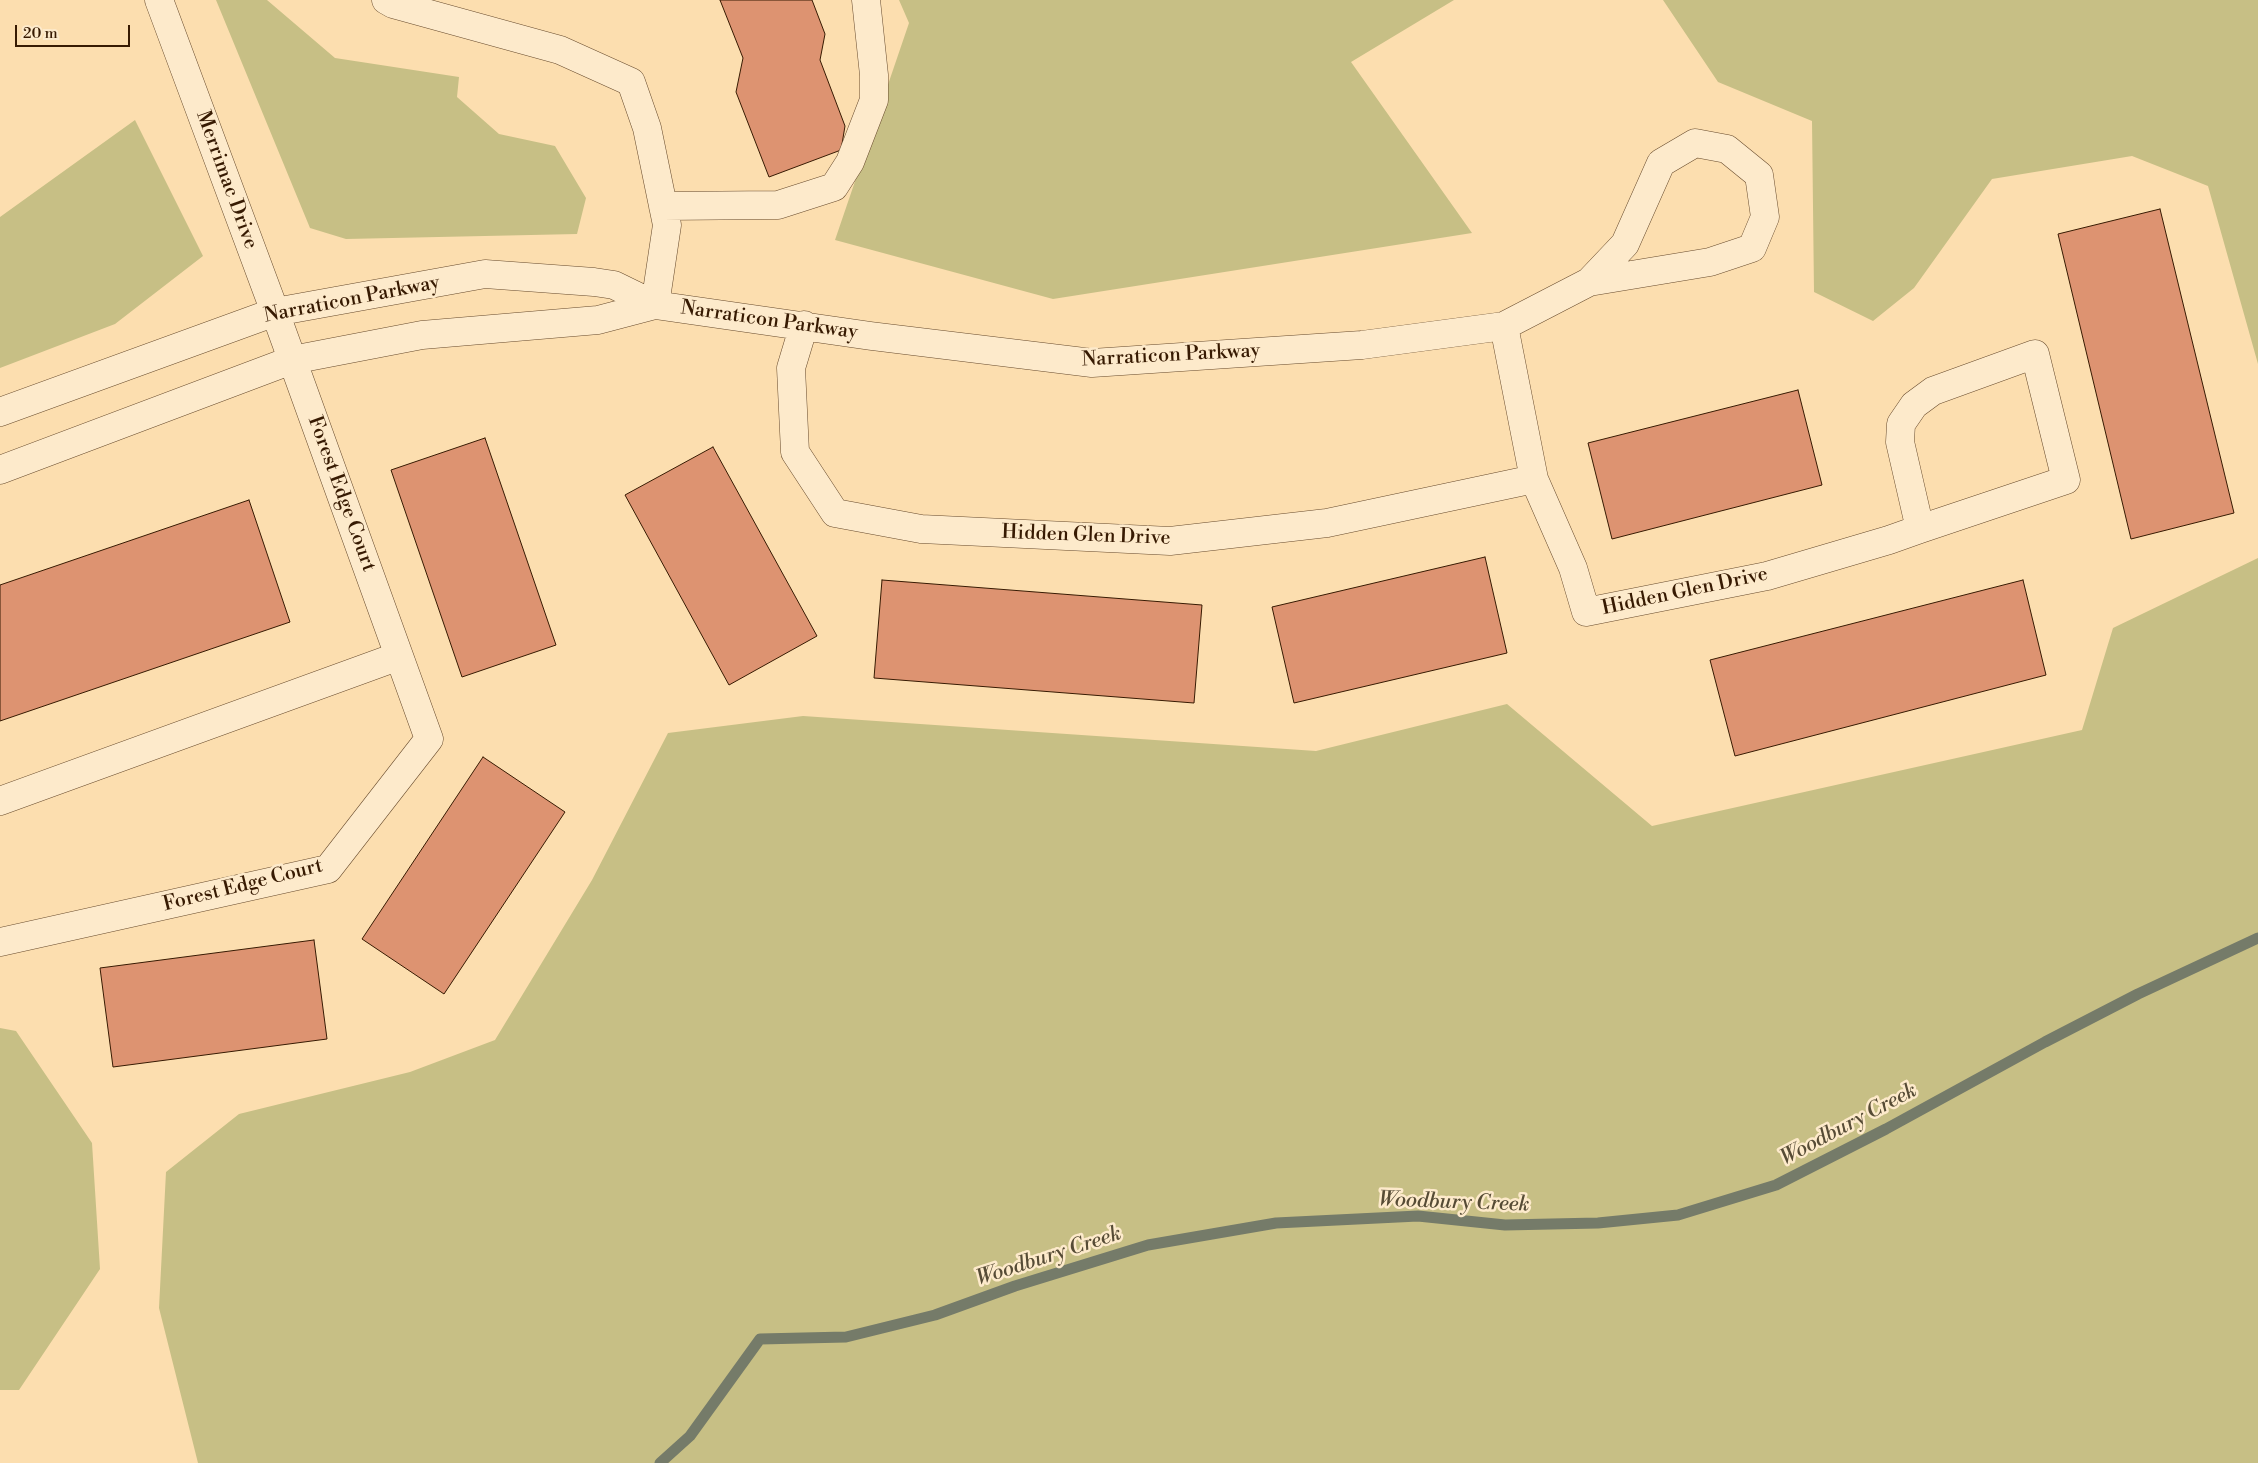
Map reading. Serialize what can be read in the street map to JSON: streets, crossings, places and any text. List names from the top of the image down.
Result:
{
  "streets": {
    "street": [
      "Merrimac Drive",
      "Narraticon Parkway",
      "Forest Edge Court",
      "Hidden Glen Drive"
    ]
  },
  "crossings": [
    ["Merrimac Drive", "Narraticon Parkway"],
    ["Merrimac Drive", "Forest Edge Court"],
    ["Narraticon Parkway", "Forest Edge Court"],
    ["Narraticon Parkway", "Hidden Glen Drive"]
  ],
  "water": ["Woodbury Creek"],
  "scale_bar": "20 m"
}
